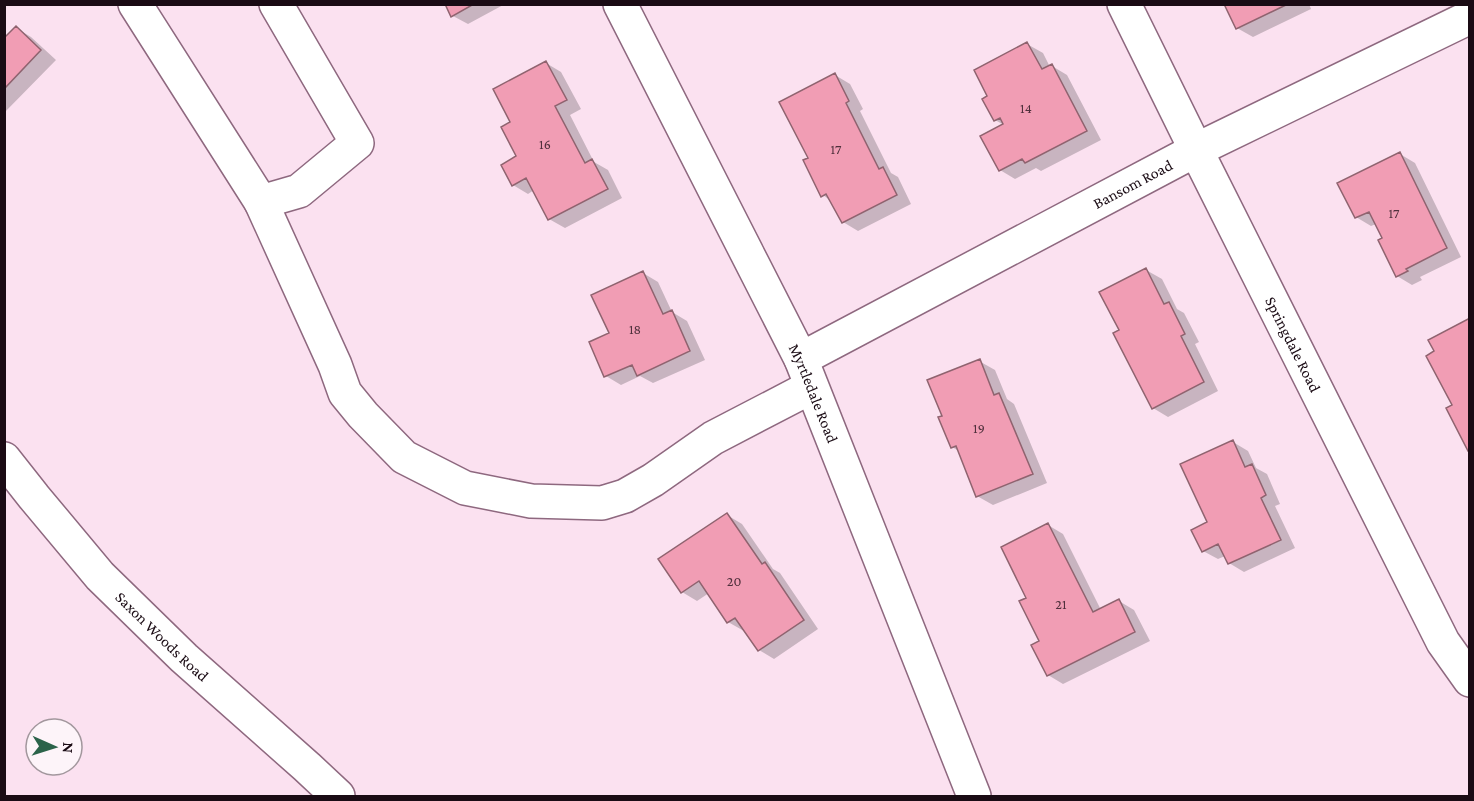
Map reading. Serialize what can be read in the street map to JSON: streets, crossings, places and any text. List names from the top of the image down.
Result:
{
  "streets": {
    "street": [
      "Bansom Road",
      "Springdale Road",
      "Myrtledale Road",
      "Saxon Woods Road"
    ]
  },
  "crossings": [
    ["Bansom Road", "Springdale Road"],
    ["Bansom Road", "Myrtledale Road"]
  ],
  "house_numbers": [
    "14",
    "16",
    "17",
    "17",
    "18",
    "19",
    "20",
    "21"
  ],
  "north": "right"
}
